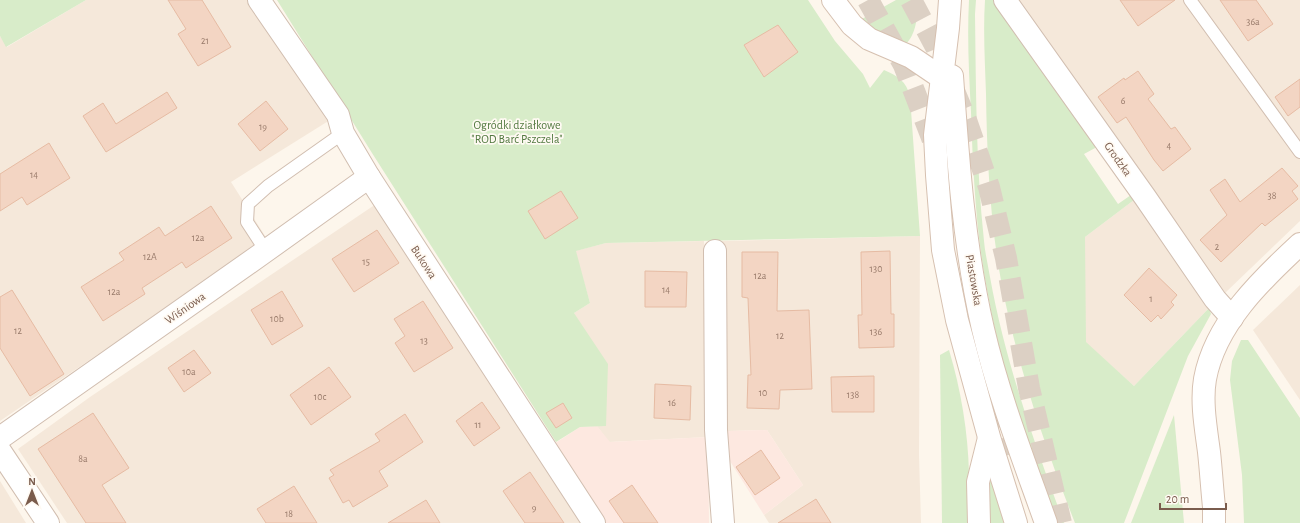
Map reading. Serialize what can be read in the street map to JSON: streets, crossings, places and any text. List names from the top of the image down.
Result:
{
  "streets": {
    "street": [
      "Grodzka",
      "Bukowa",
      "Piastowska",
      "Wiśniowa"
    ]
  },
  "crossings": [
    ["Bukowa", "Wiśniowa"]
  ],
  "parks": ["Ogródki działkowe \"ROD Barć Pszczela\""],
  "house_numbers": [
    "36a",
    "21",
    "6",
    "19",
    "4",
    "14",
    "38",
    "12a",
    "2",
    "12A",
    "15",
    "130",
    "12a",
    "14",
    "12a",
    "1",
    "10b",
    "12",
    "136",
    "12",
    "13",
    "10a",
    "10",
    "138",
    "10c",
    "16",
    "11",
    "8a",
    "9",
    "18"
  ],
  "scale_bar": "20 m",
  "north": "top"
}
